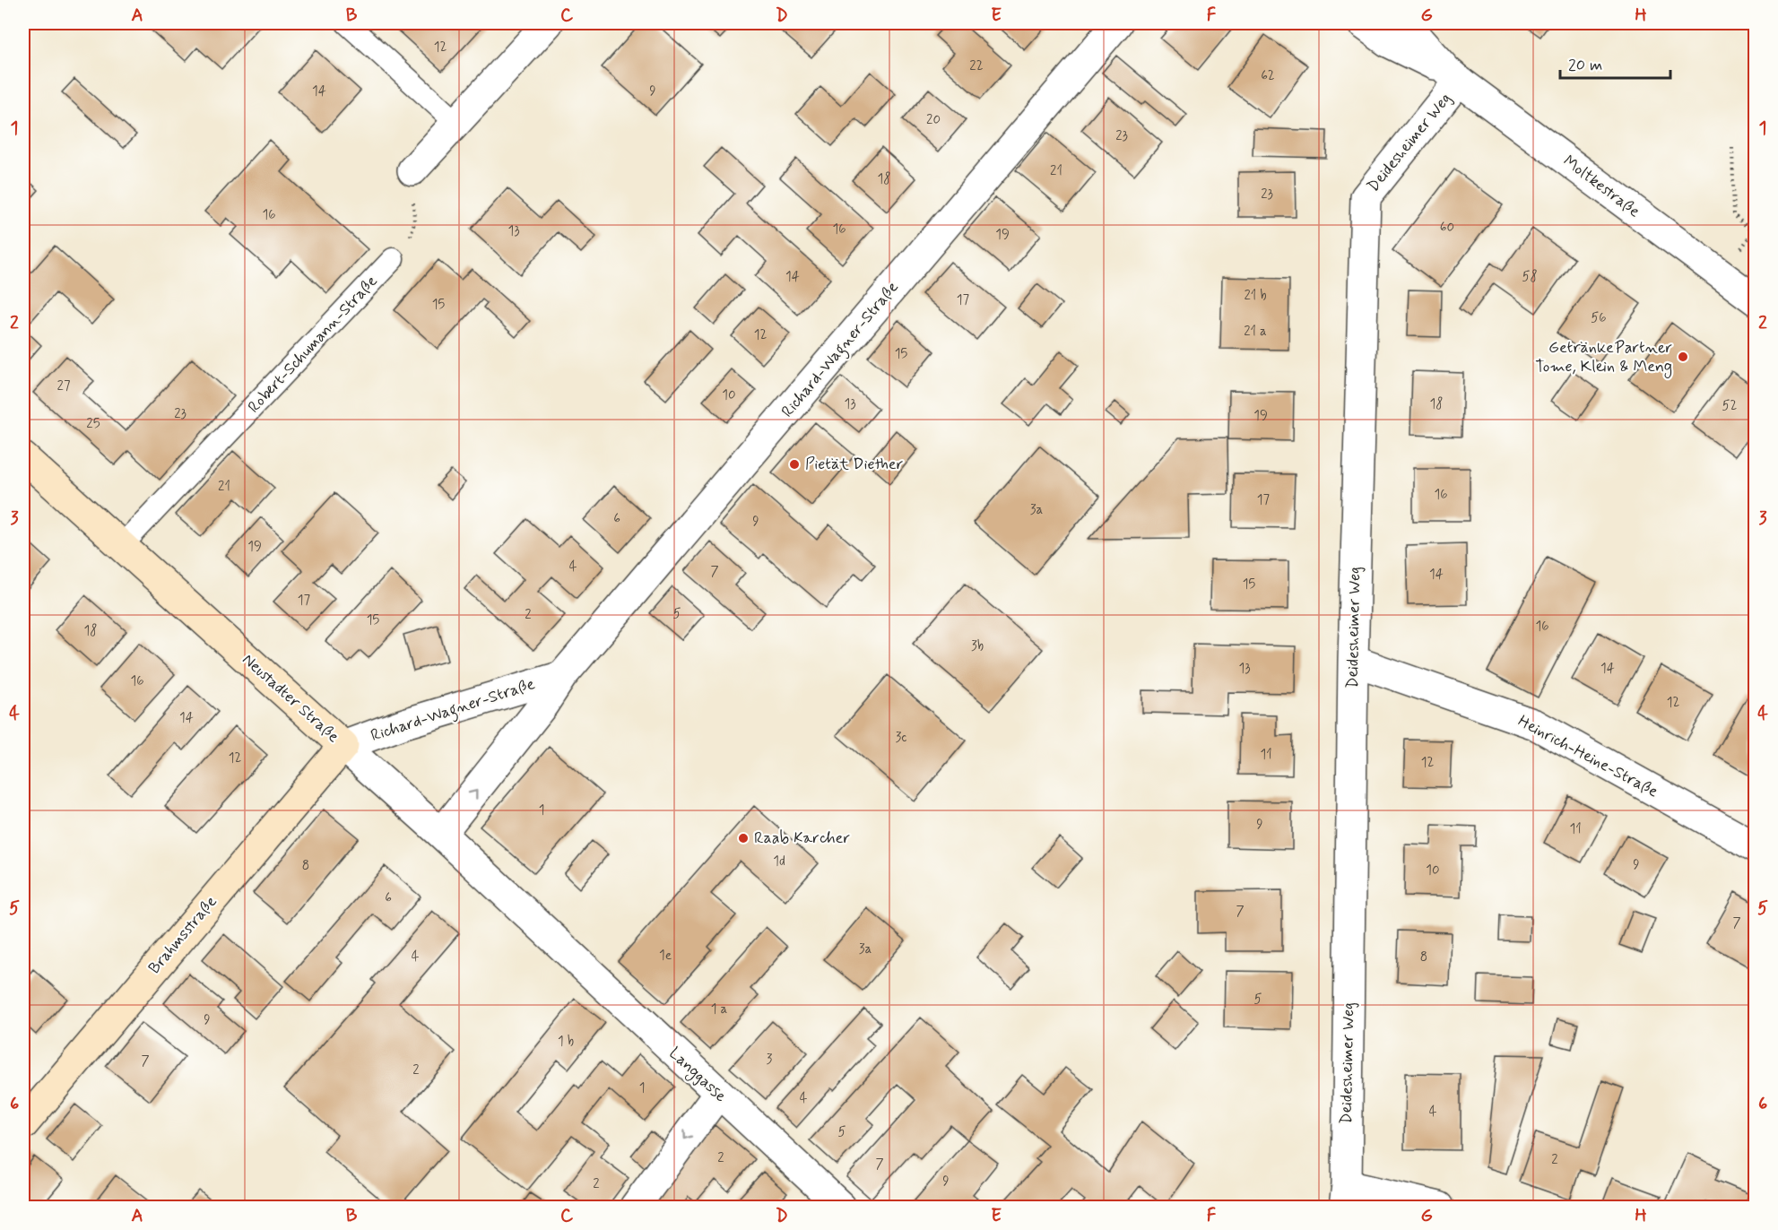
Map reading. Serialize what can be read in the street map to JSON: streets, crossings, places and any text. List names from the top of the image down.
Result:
{
  "streets": {
    "main road": ["Neustadter Straße", "Brahmsstraße"],
    "street": [
      "Deidesheimer Weg",
      "Moltkestraße",
      "Richard-Wagner-Straße",
      "Heinrich-Heine-Straße",
      "Langgasse"
    ],
    "lane": ["Robert-Schumann-Straße"]
  },
  "crossings": [
    ["Deidesheimer Weg", "Moltkestraße"],
    ["Deidesheimer Weg", "Heinrich-Heine-Straße"],
    ["Robert-Schumann-Straße", "Neustadter Straße"],
    ["Richard-Wagner-Straße", "Neustadter Straße"],
    ["Richard-Wagner-Straße", "Brahmsstraße"],
    ["Neustadter Straße", "Brahmsstraße"],
    ["Neustadter Straße", "Langgasse"]
  ],
  "places": ["GetränkePartner Tome, Klein & Meng", "Pietät Diether", "Raab Karcher"],
  "house_numbers": [
    "12",
    "22",
    "62",
    "14",
    "9",
    "20",
    "23",
    "21",
    "18",
    "23",
    "16",
    "60",
    "16",
    "13",
    "19",
    "14",
    "58",
    "21 b",
    "17",
    "15",
    "56",
    "21 a",
    "12",
    "15",
    "27",
    "10",
    "13",
    "18",
    "52",
    "23",
    "19",
    "25",
    "21",
    "16",
    "17",
    "3a",
    "6",
    "9",
    "19",
    "4",
    "7",
    "14",
    "15",
    "17",
    "5",
    "2",
    "15",
    "16",
    "18",
    "3b",
    "13",
    "14",
    "16",
    "12",
    "14",
    "3c",
    "11",
    "12",
    "12",
    "1",
    "9",
    "11",
    "1d",
    "9",
    "8",
    "10",
    "6",
    "7",
    "7",
    "3a",
    "1e",
    "4",
    "8",
    "5",
    "1 a",
    "9",
    "1 b",
    "3",
    "7",
    "2",
    "1",
    "4",
    "4",
    "5",
    "2",
    "2",
    "7",
    "9",
    "2"
  ],
  "scale_bar": "20 m",
  "grid": {
    "columns": [
      "A",
      "B",
      "C",
      "D",
      "E",
      "F",
      "G",
      "H"
    ],
    "rows": [
      "1",
      "2",
      "3",
      "4",
      "5",
      "6"
    ]
  }
}
